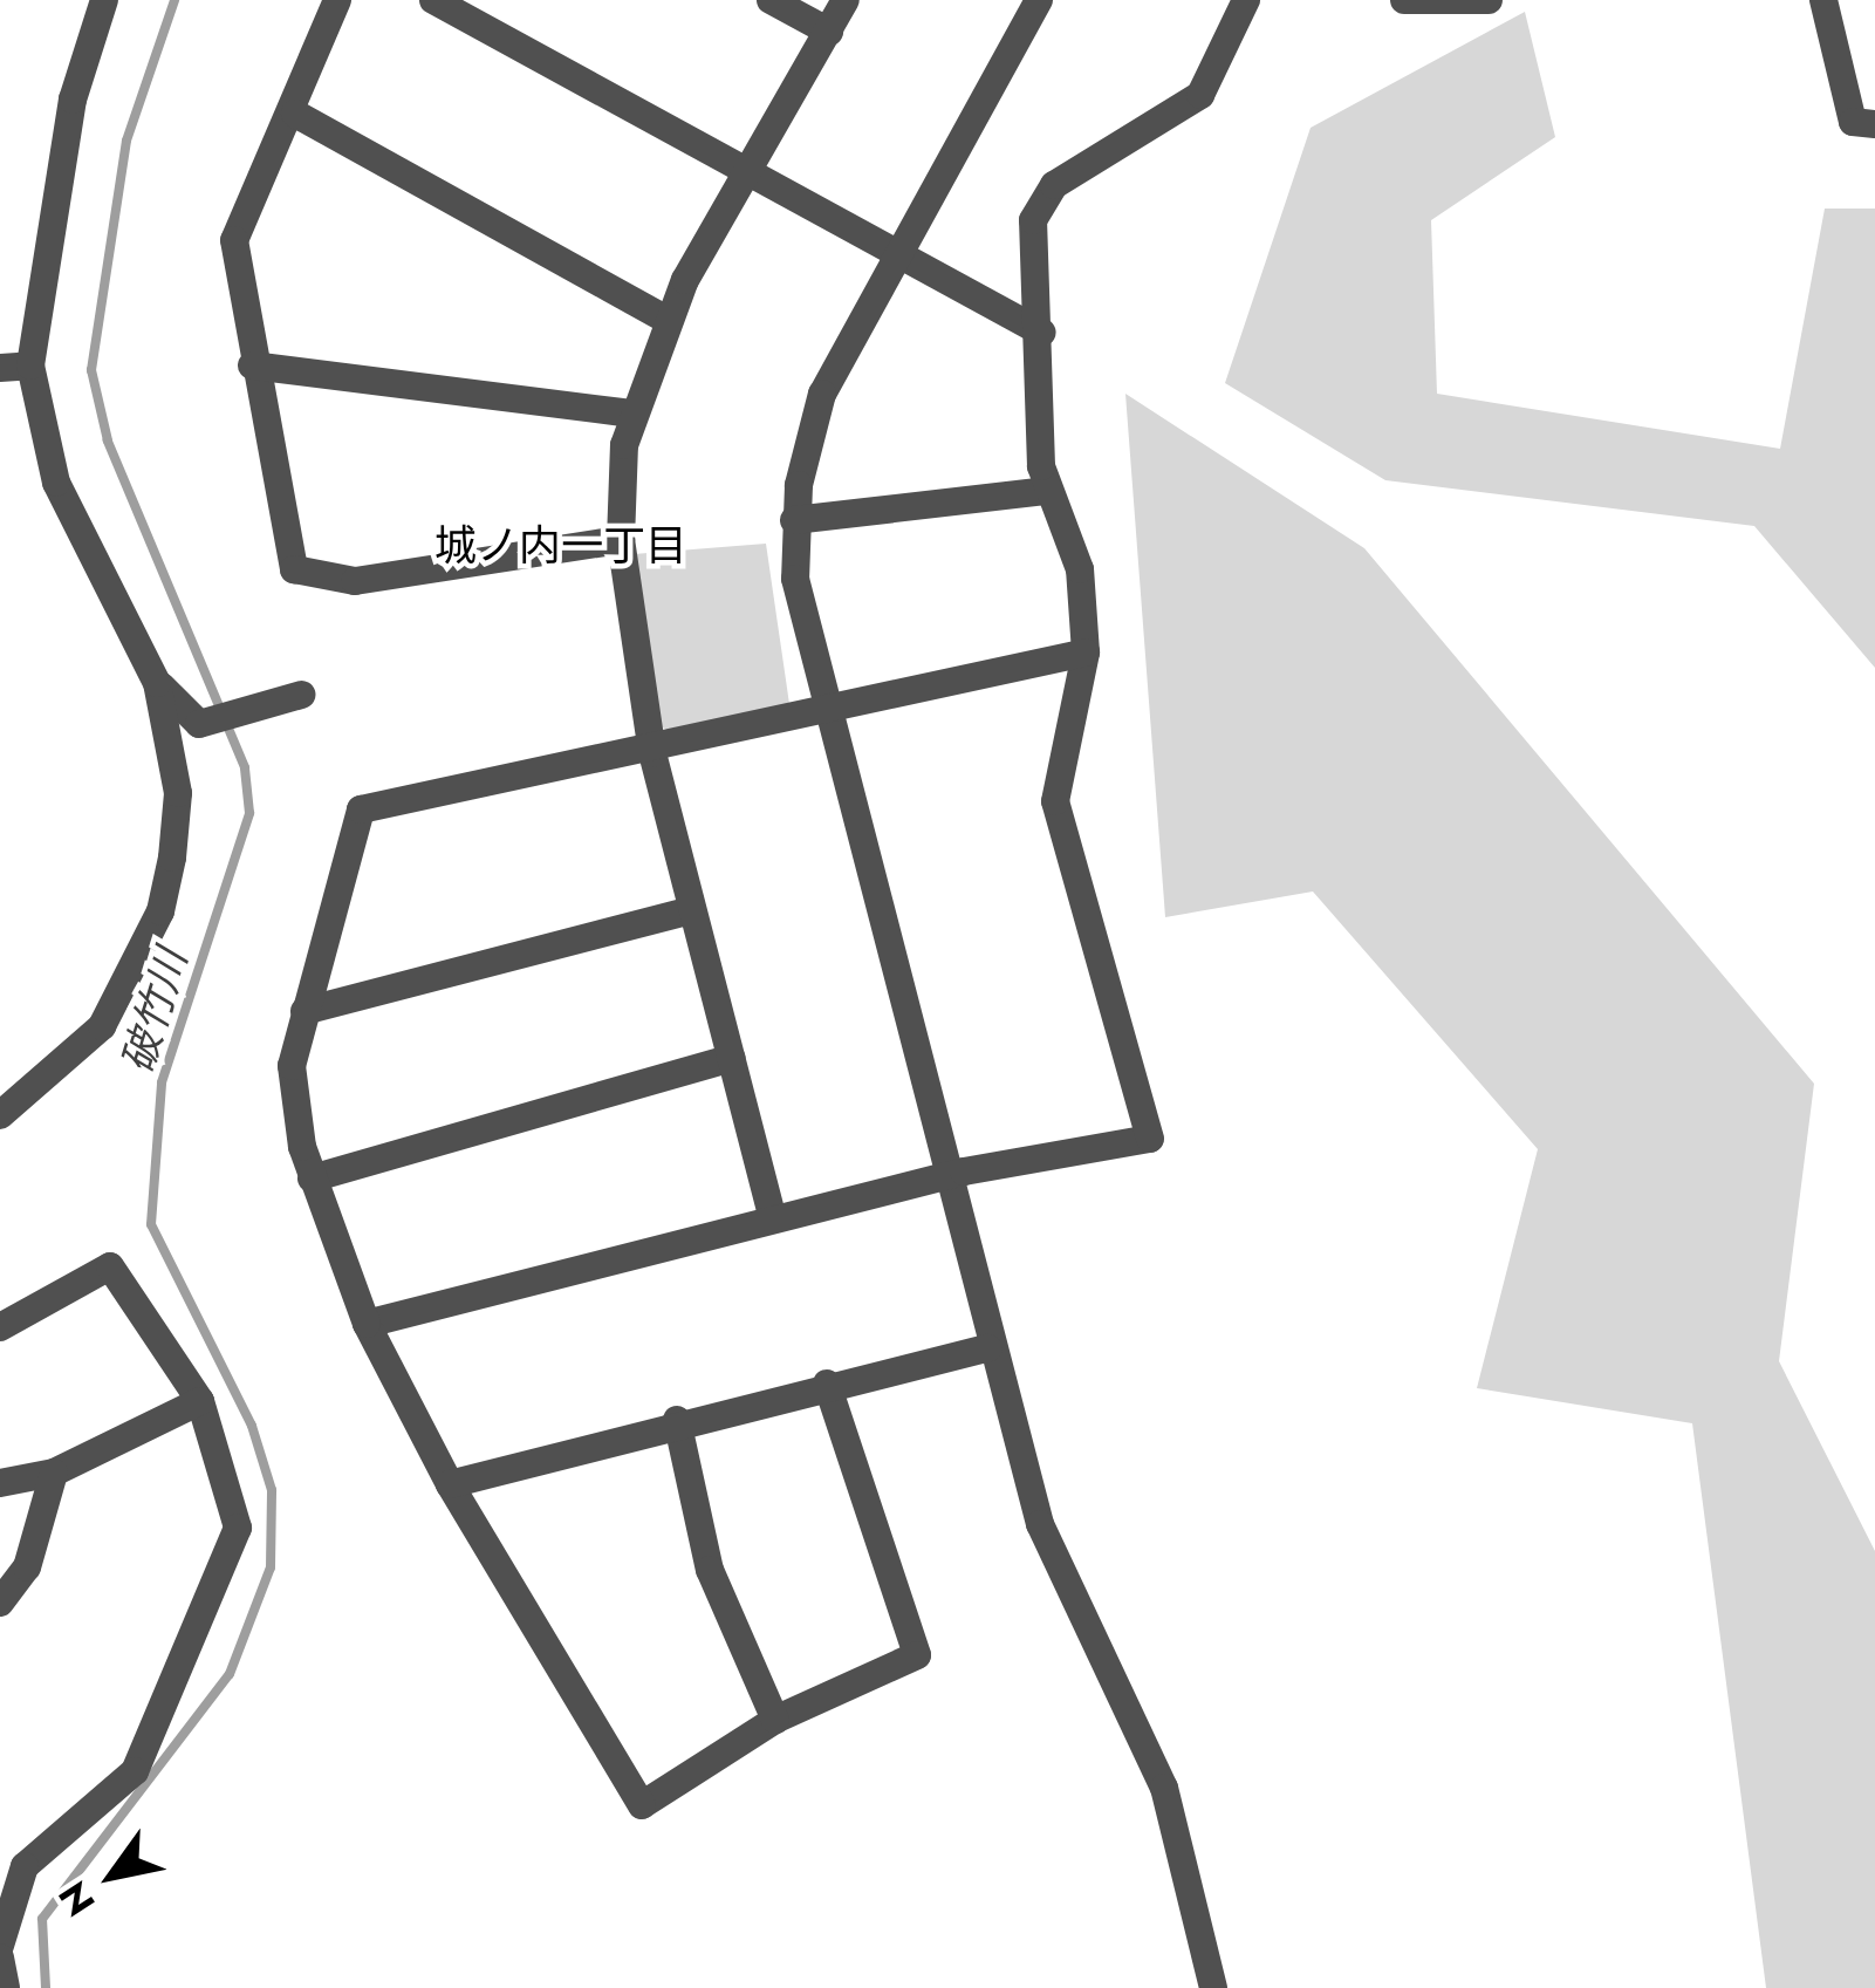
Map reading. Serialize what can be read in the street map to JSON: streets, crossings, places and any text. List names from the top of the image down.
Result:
{
  "districts": ["城ノ内一丁目"],
  "water": ["破竹川"],
  "north": "bottom left"
}
